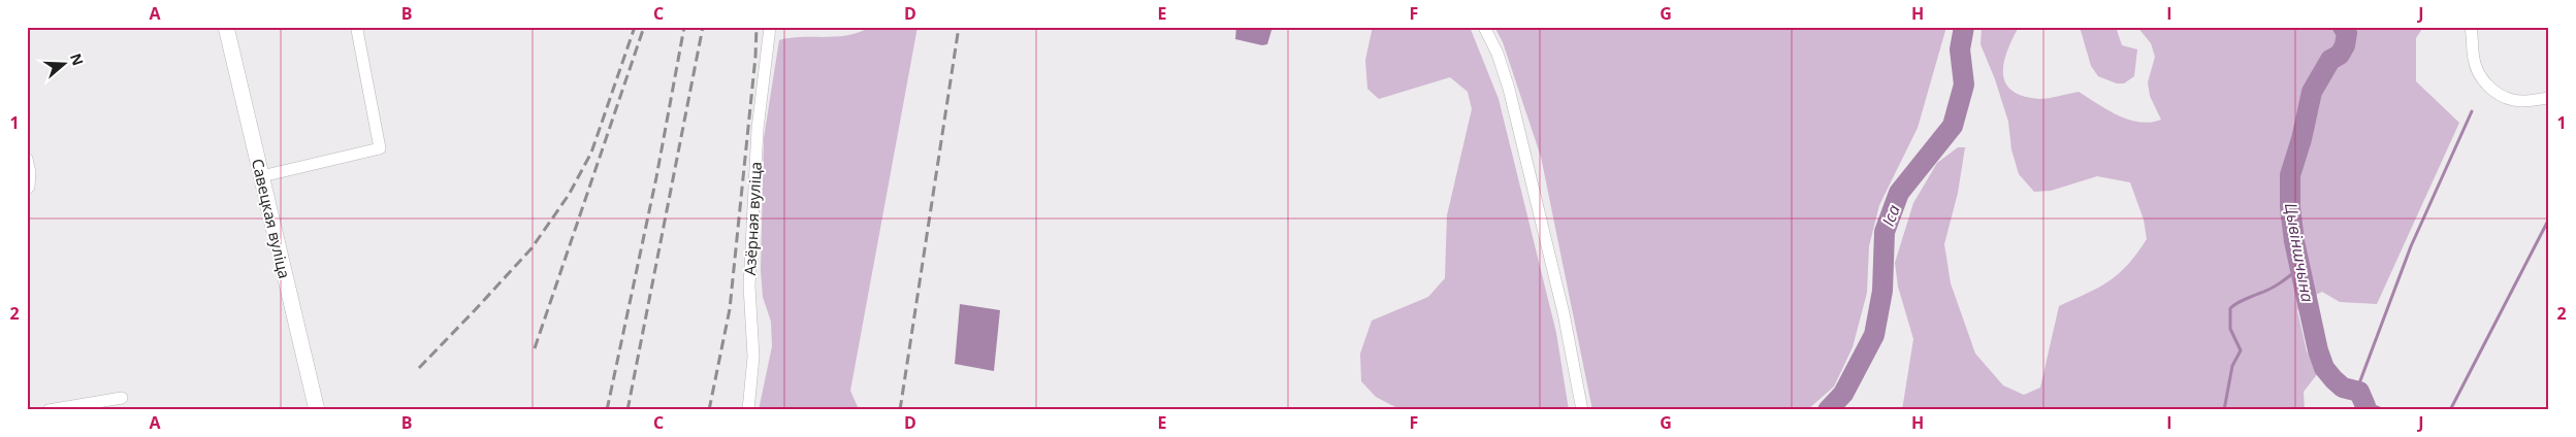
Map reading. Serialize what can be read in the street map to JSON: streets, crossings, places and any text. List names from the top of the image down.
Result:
{
  "streets": {
    "main road": ["Савецкая вуліца"],
    "street": ["Азёрная вуліца"]
  },
  "water": ["Іса", "Цывіншчына"],
  "north": "right",
  "grid": {
    "columns": [
      "A",
      "B",
      "C",
      "D",
      "E",
      "F",
      "G",
      "H",
      "I",
      "J"
    ],
    "rows": ["1", "2"]
  }
}
